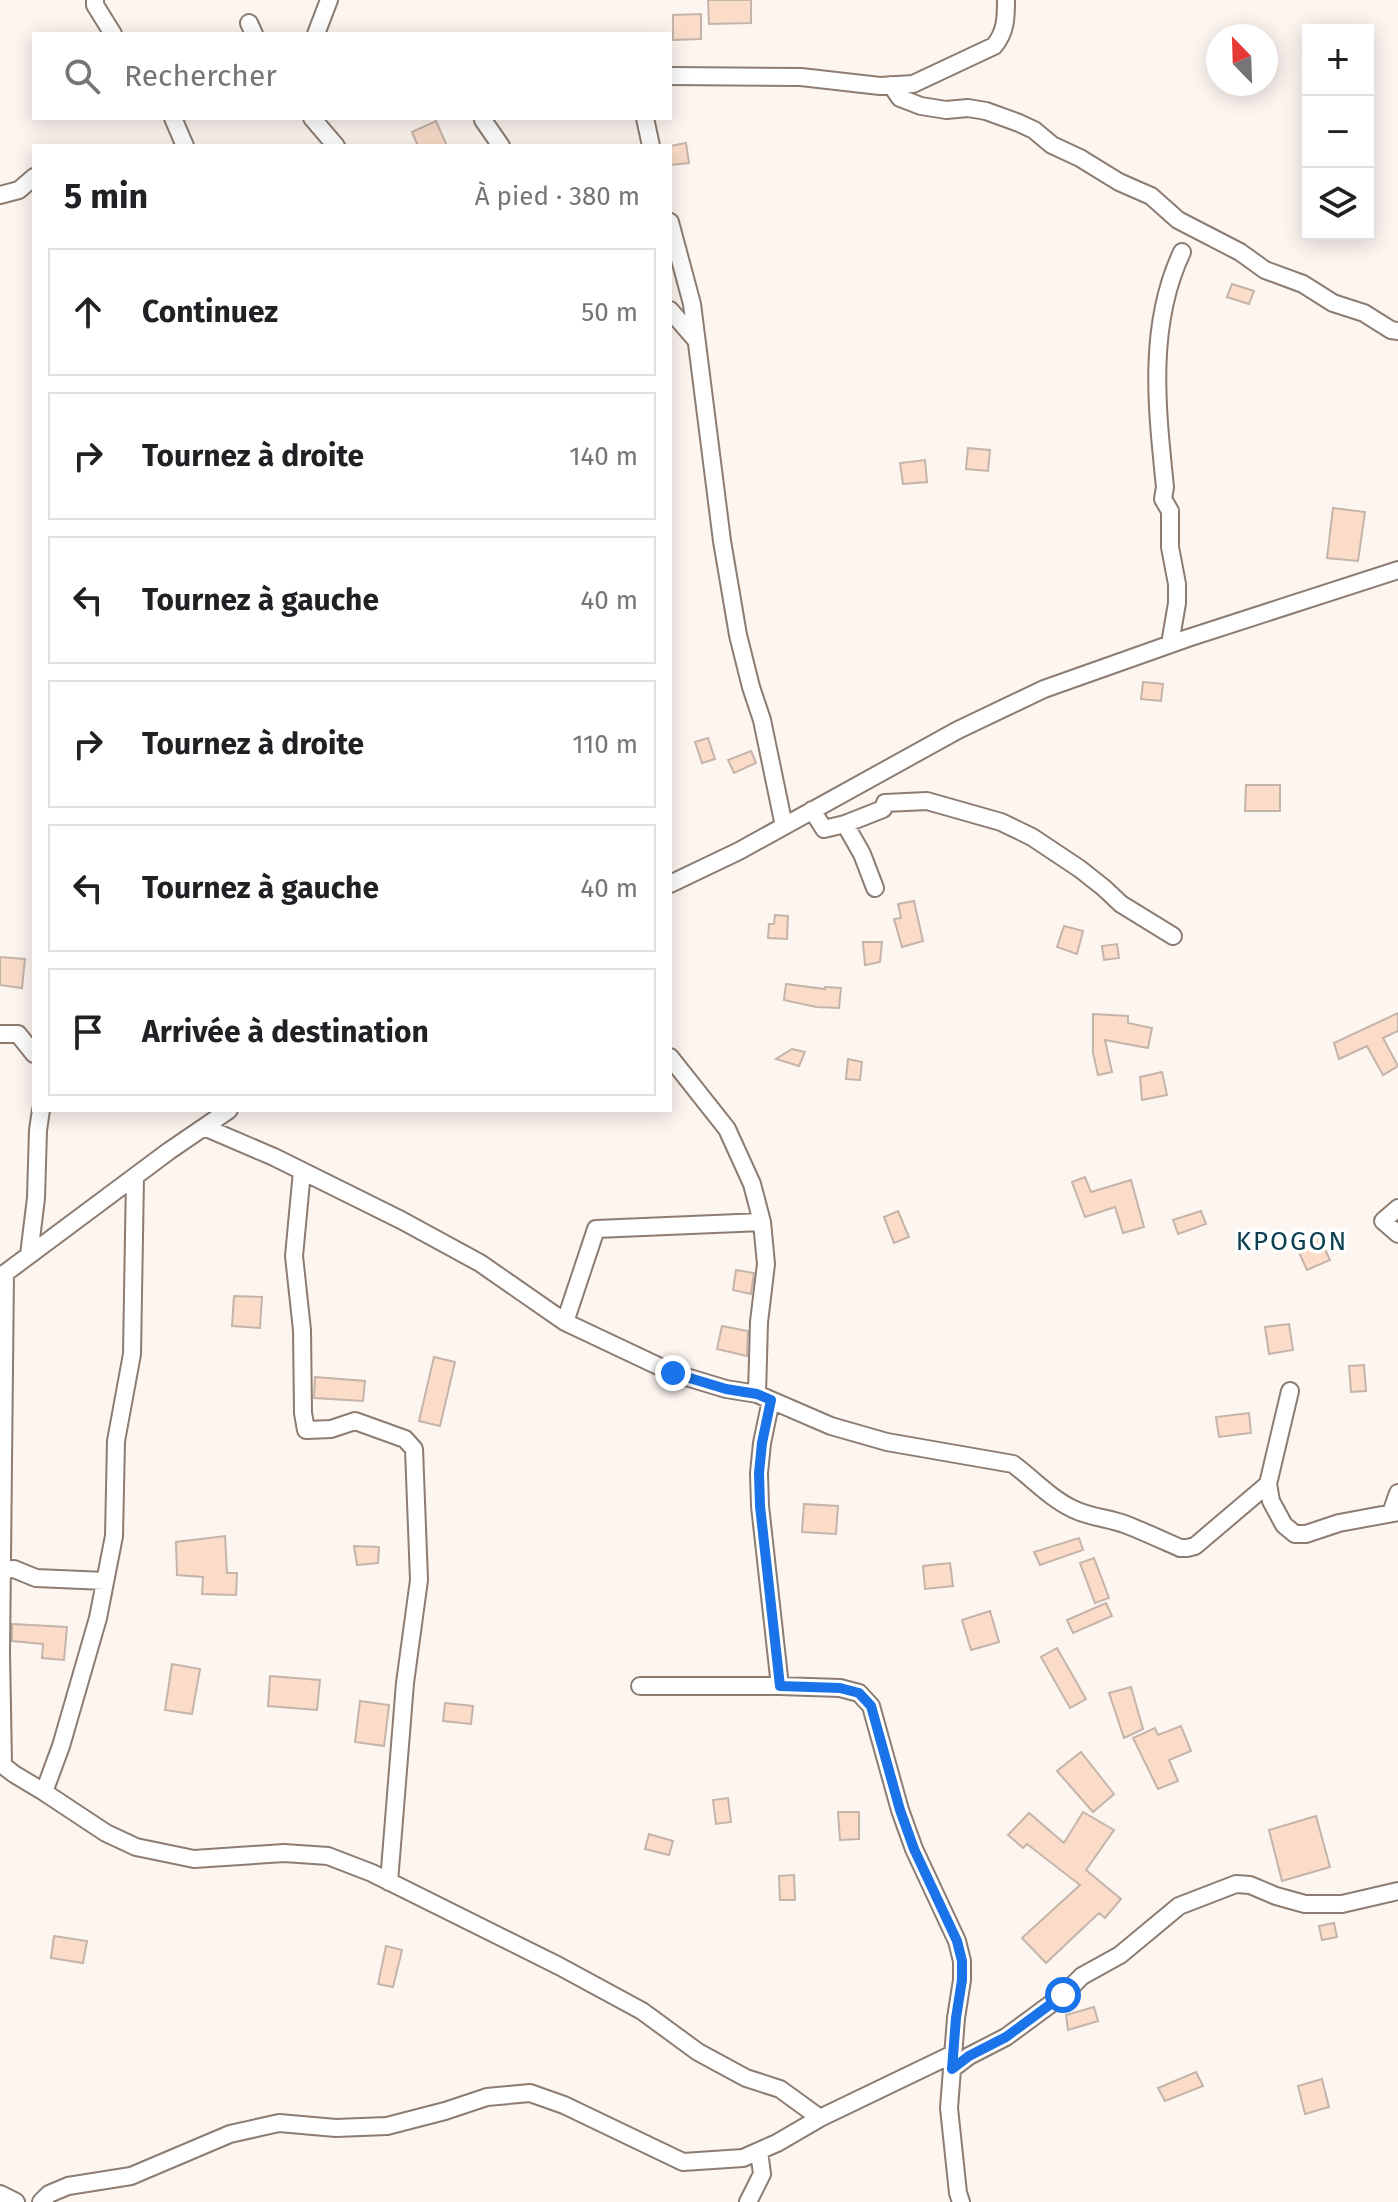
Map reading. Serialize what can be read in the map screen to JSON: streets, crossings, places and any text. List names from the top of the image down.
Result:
{
  "districts": ["KPOGON"],
  "north": "top left",
  "page": {
    "map_buttons": ["+", "−"],
    "search": "Rechercher",
    "heading": ["5 min", "À pied · 380 m"],
    "list": [
      ["Continuez", "50 m"],
      ["Tournez à droite", "140 m"],
      ["Tournez à gauche", "40 m"],
      ["Tournez à droite", "110 m"],
      ["Tournez à gauche", "40 m"],
      "Arrivée à destination"
    ]
  }
}
